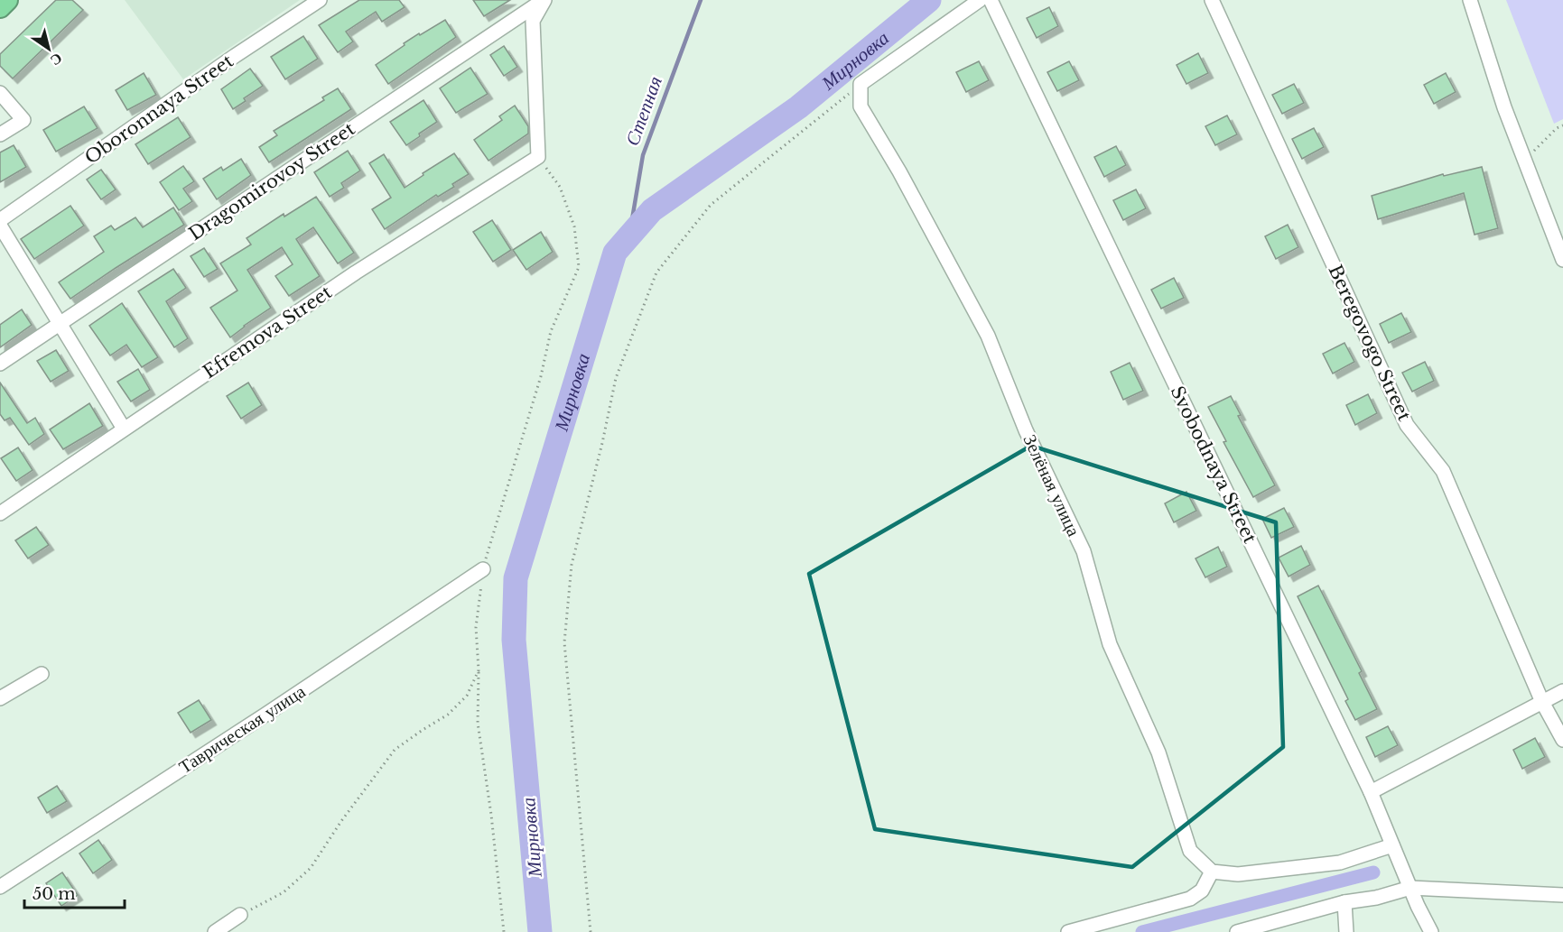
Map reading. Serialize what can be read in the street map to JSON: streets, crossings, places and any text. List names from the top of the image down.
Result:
{
  "streets": {
    "street": [
      "Oboronnaya Street",
      "Dragomirovoy Street",
      "Efremova Street",
      "Beregovogo Street",
      "Svobodnaya Street",
      "Зелёная улица",
      "Таврическая улица"
    ]
  },
  "crossings": [
    ["Dragomirovoy Street", "Efremova Street"]
  ],
  "water": ["Мирновка", "Степная"],
  "scale_bar": "50 m",
  "north": "bottom right"
}
